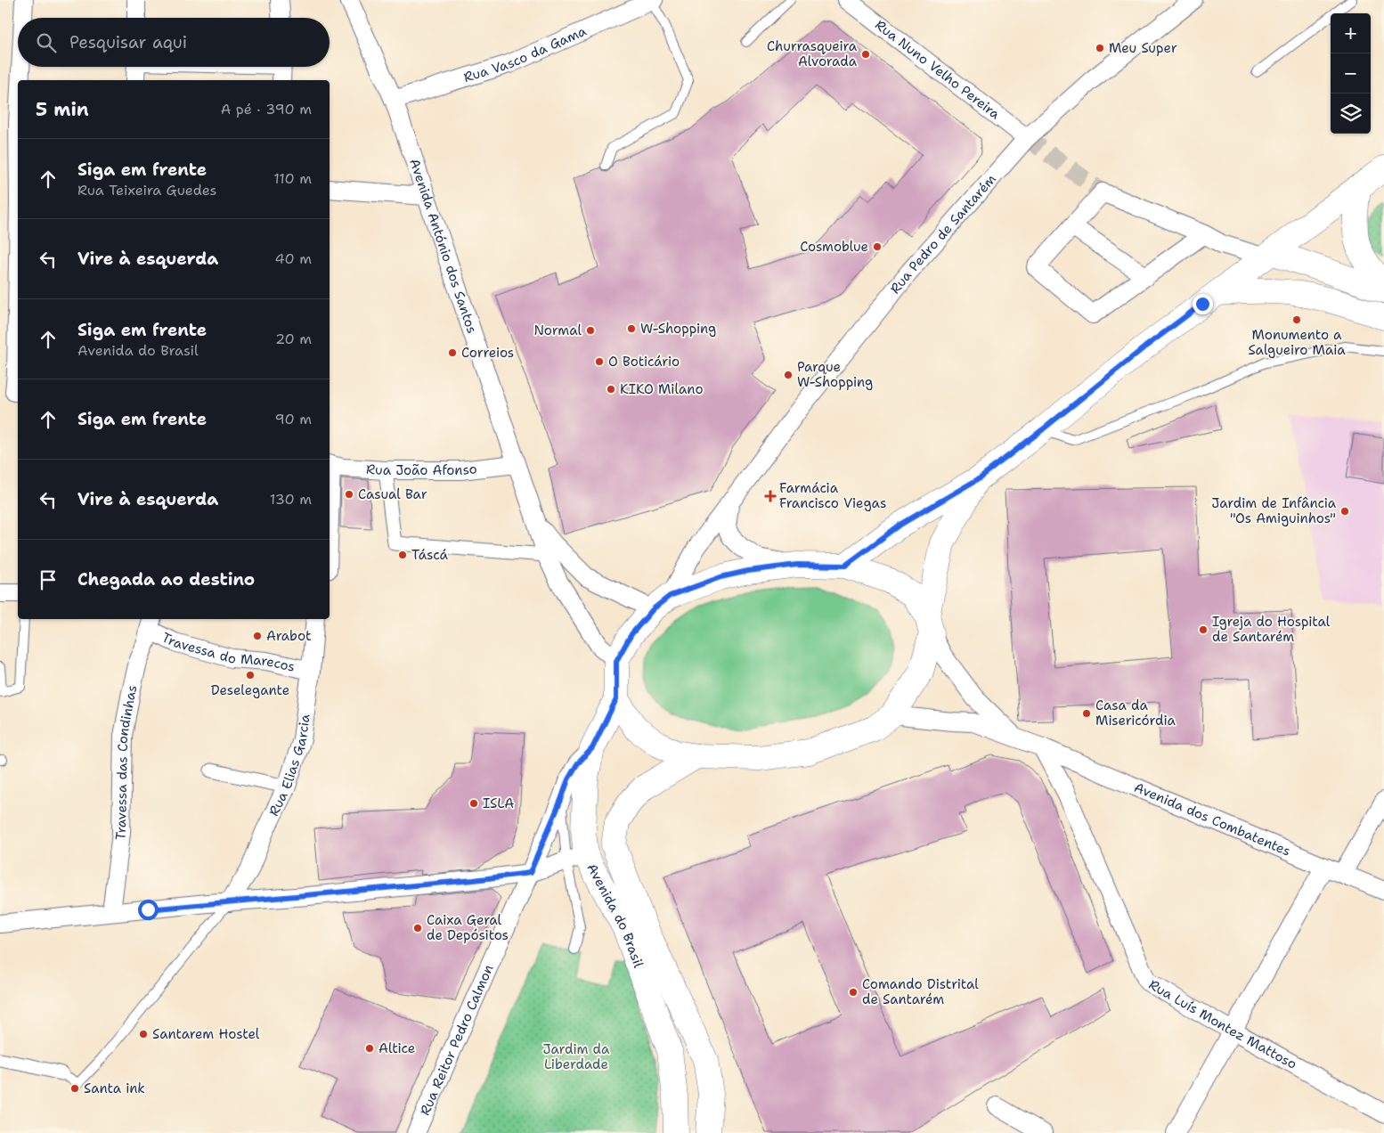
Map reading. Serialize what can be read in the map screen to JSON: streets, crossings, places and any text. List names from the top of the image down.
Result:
{
  "streets": {
    "main road": ["Avenida do Brasil"],
    "street": [
      "Rua Vasco da Gama",
      "Rua Nuno Velho Pereira",
      "Rua Pedro de Santarém",
      "Avenida António dos Santos",
      "Rua João Afonso",
      "Travessa do Marecos",
      "Travessa das Condinhas",
      "Rua Elias Garcia",
      "Avenida dos Combatentes",
      "Rua Luís Montez Mattoso",
      "Rua Reitor Pedro Calmon"
    ]
  },
  "crossings": [
    ["Rua Vasco da Gama", "Avenida António dos Santos"],
    ["Rua Nuno Velho Pereira", "Rua Pedro de Santarém"],
    ["Rua Pedro de Santarém", "Avenida António dos Santos"],
    ["Avenida António dos Santos", "Rua João Afonso"],
    ["Travessa do Marecos", "Travessa das Condinhas"],
    ["Travessa do Marecos", "Rua Elias Garcia"],
    ["Avenida dos Combatentes", "Rua Luís Montez Mattoso"],
    ["Avenida do Brasil", "Rua Reitor Pedro Calmon"]
  ],
  "parks": ["Jardim da Liberdade"],
  "places": {
    "other": [
      "Meu Super",
      "Churrasqueira Alvorada",
      "Cosmoblue",
      "Monumento a Salgueiro Maia",
      "W-Shopping",
      "Normal",
      "Correios",
      "O Boticário",
      "Parque W-Shopping",
      "KIKO Milano",
      "Casual Bar",
      "Jardim de Infância \"Os Amiguinhos\"",
      "Táscá",
      "Igreja do Hospital de Santarém",
      "Arabot",
      "Deselegante",
      "Casa da Misericórdia",
      "ISLA",
      "Caixa Geral de Depósitos",
      "Comando Distrital de Santarém",
      "Santarem Hostel",
      "Altice",
      "Santa ink"
    ],
    "health": ["Farmácia Francisco Viegas"]
  },
  "page": {
    "map_buttons": ["+", "−"],
    "search": "Pesquisar aqui",
    "heading": ["5 min", "A pé · 390 m"],
    "list": [
      ["Siga em frente", "Rua Teixeira Guedes", "110 m"],
      ["Vire à esquerda", "40 m"],
      ["Siga em frente", "Avenida do Brasil", "20 m"],
      ["Siga em frente", "90 m"],
      ["Vire à esquerda", "130 m"],
      "Chegada ao destino"
    ]
  }
}
